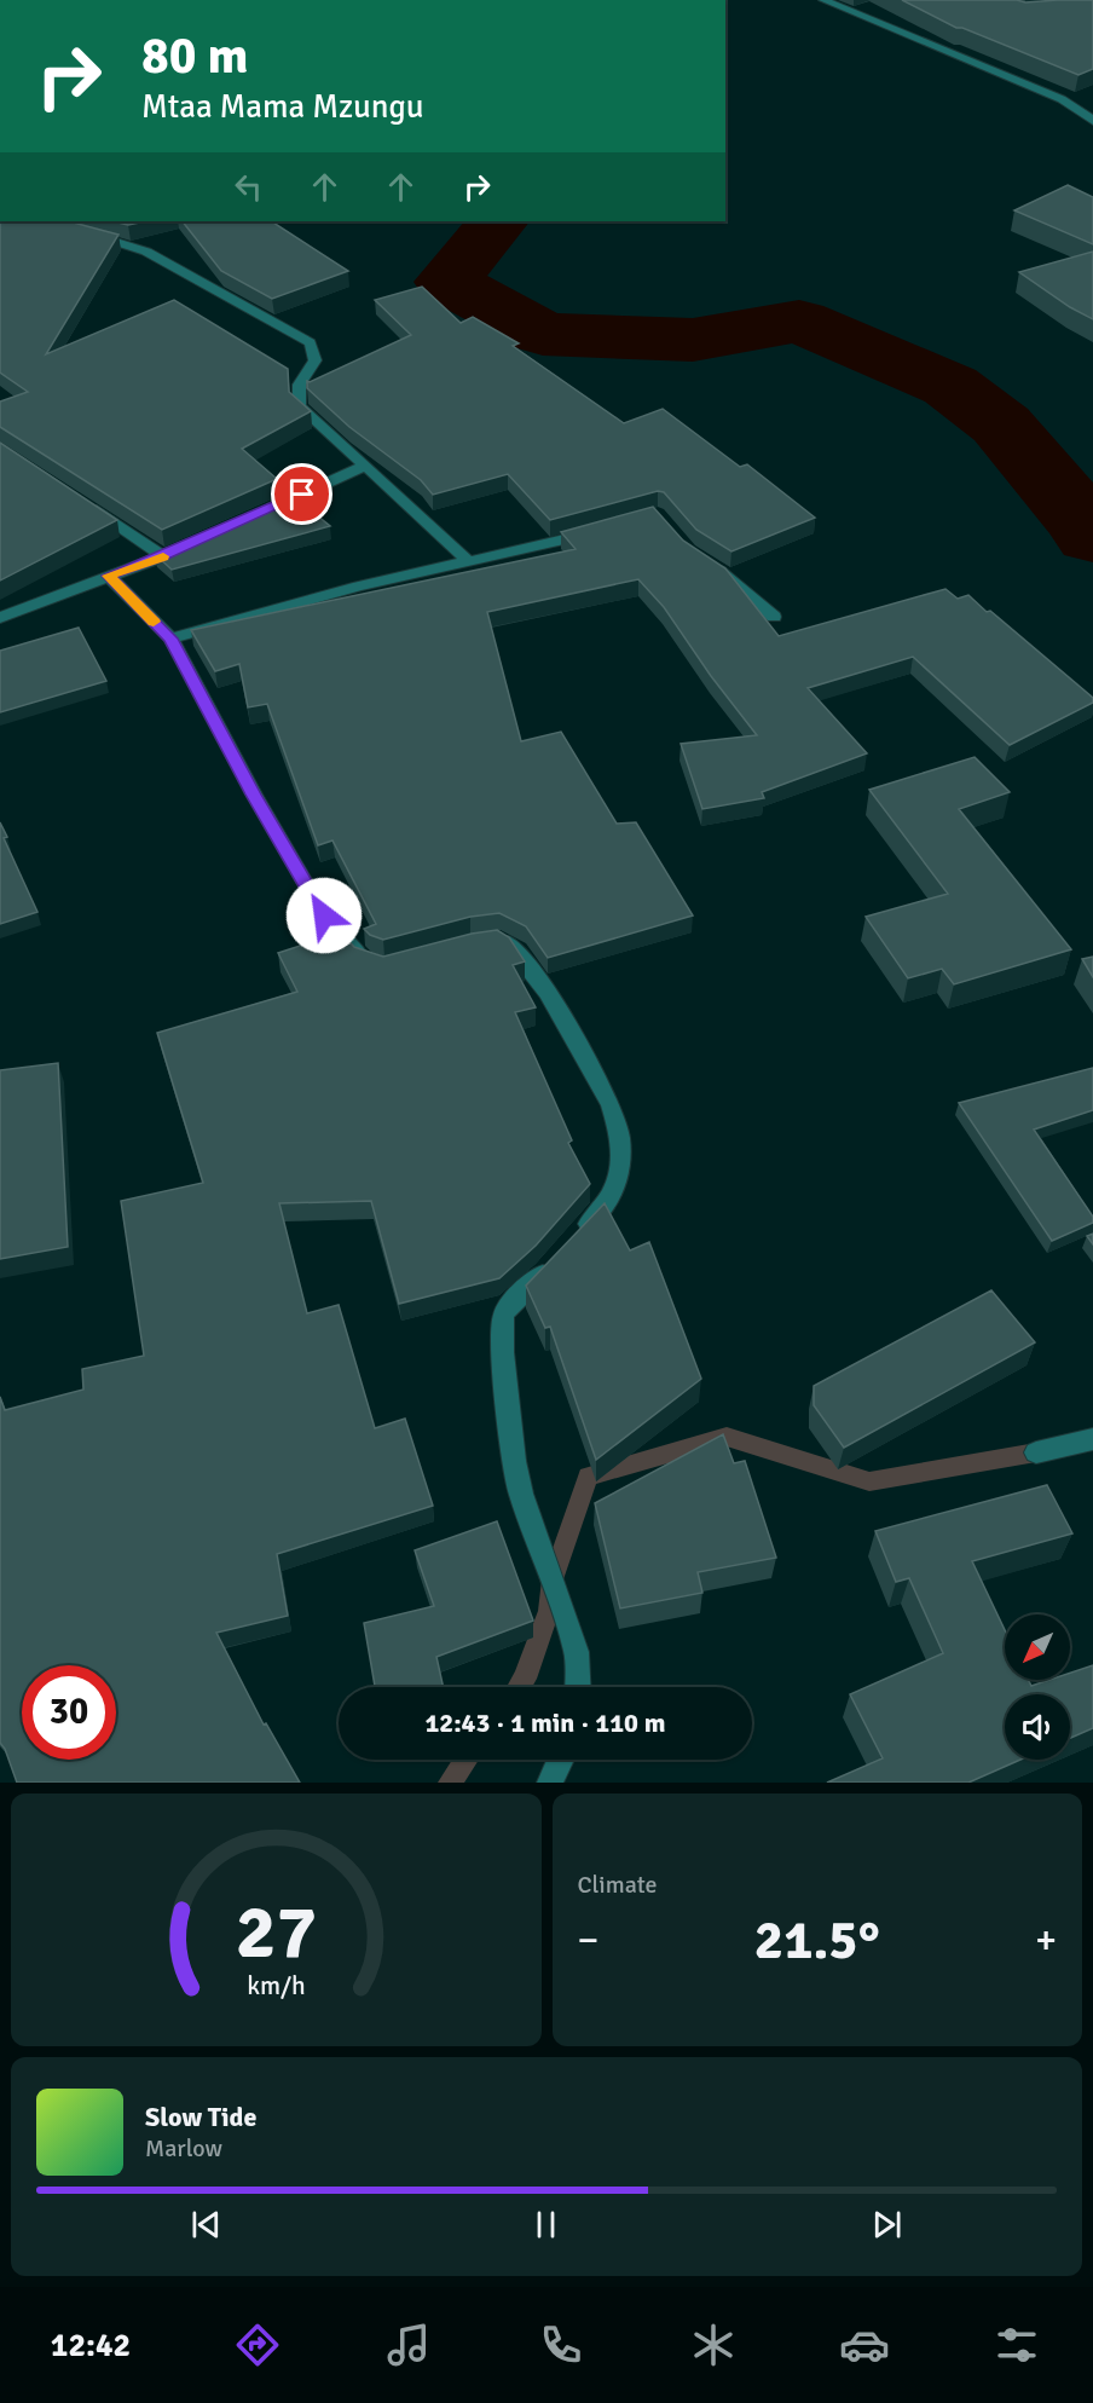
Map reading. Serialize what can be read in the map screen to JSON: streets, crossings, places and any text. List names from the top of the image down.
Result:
{
  "north": "bottom left",
  "page": {
    "turn": ["80 m", "Mtaa Mama Mzungu"],
    "limit": "30",
    "trip": "12:43 · 1 min · 110 m",
    "tile": "Climate",
    "heat": ["−", "21.5°", "+"],
    "song": ["Slow Tide", "Marlow"],
    "tabs": "12:42",
    "gauge": ["27", "km/h"]
  }
}
